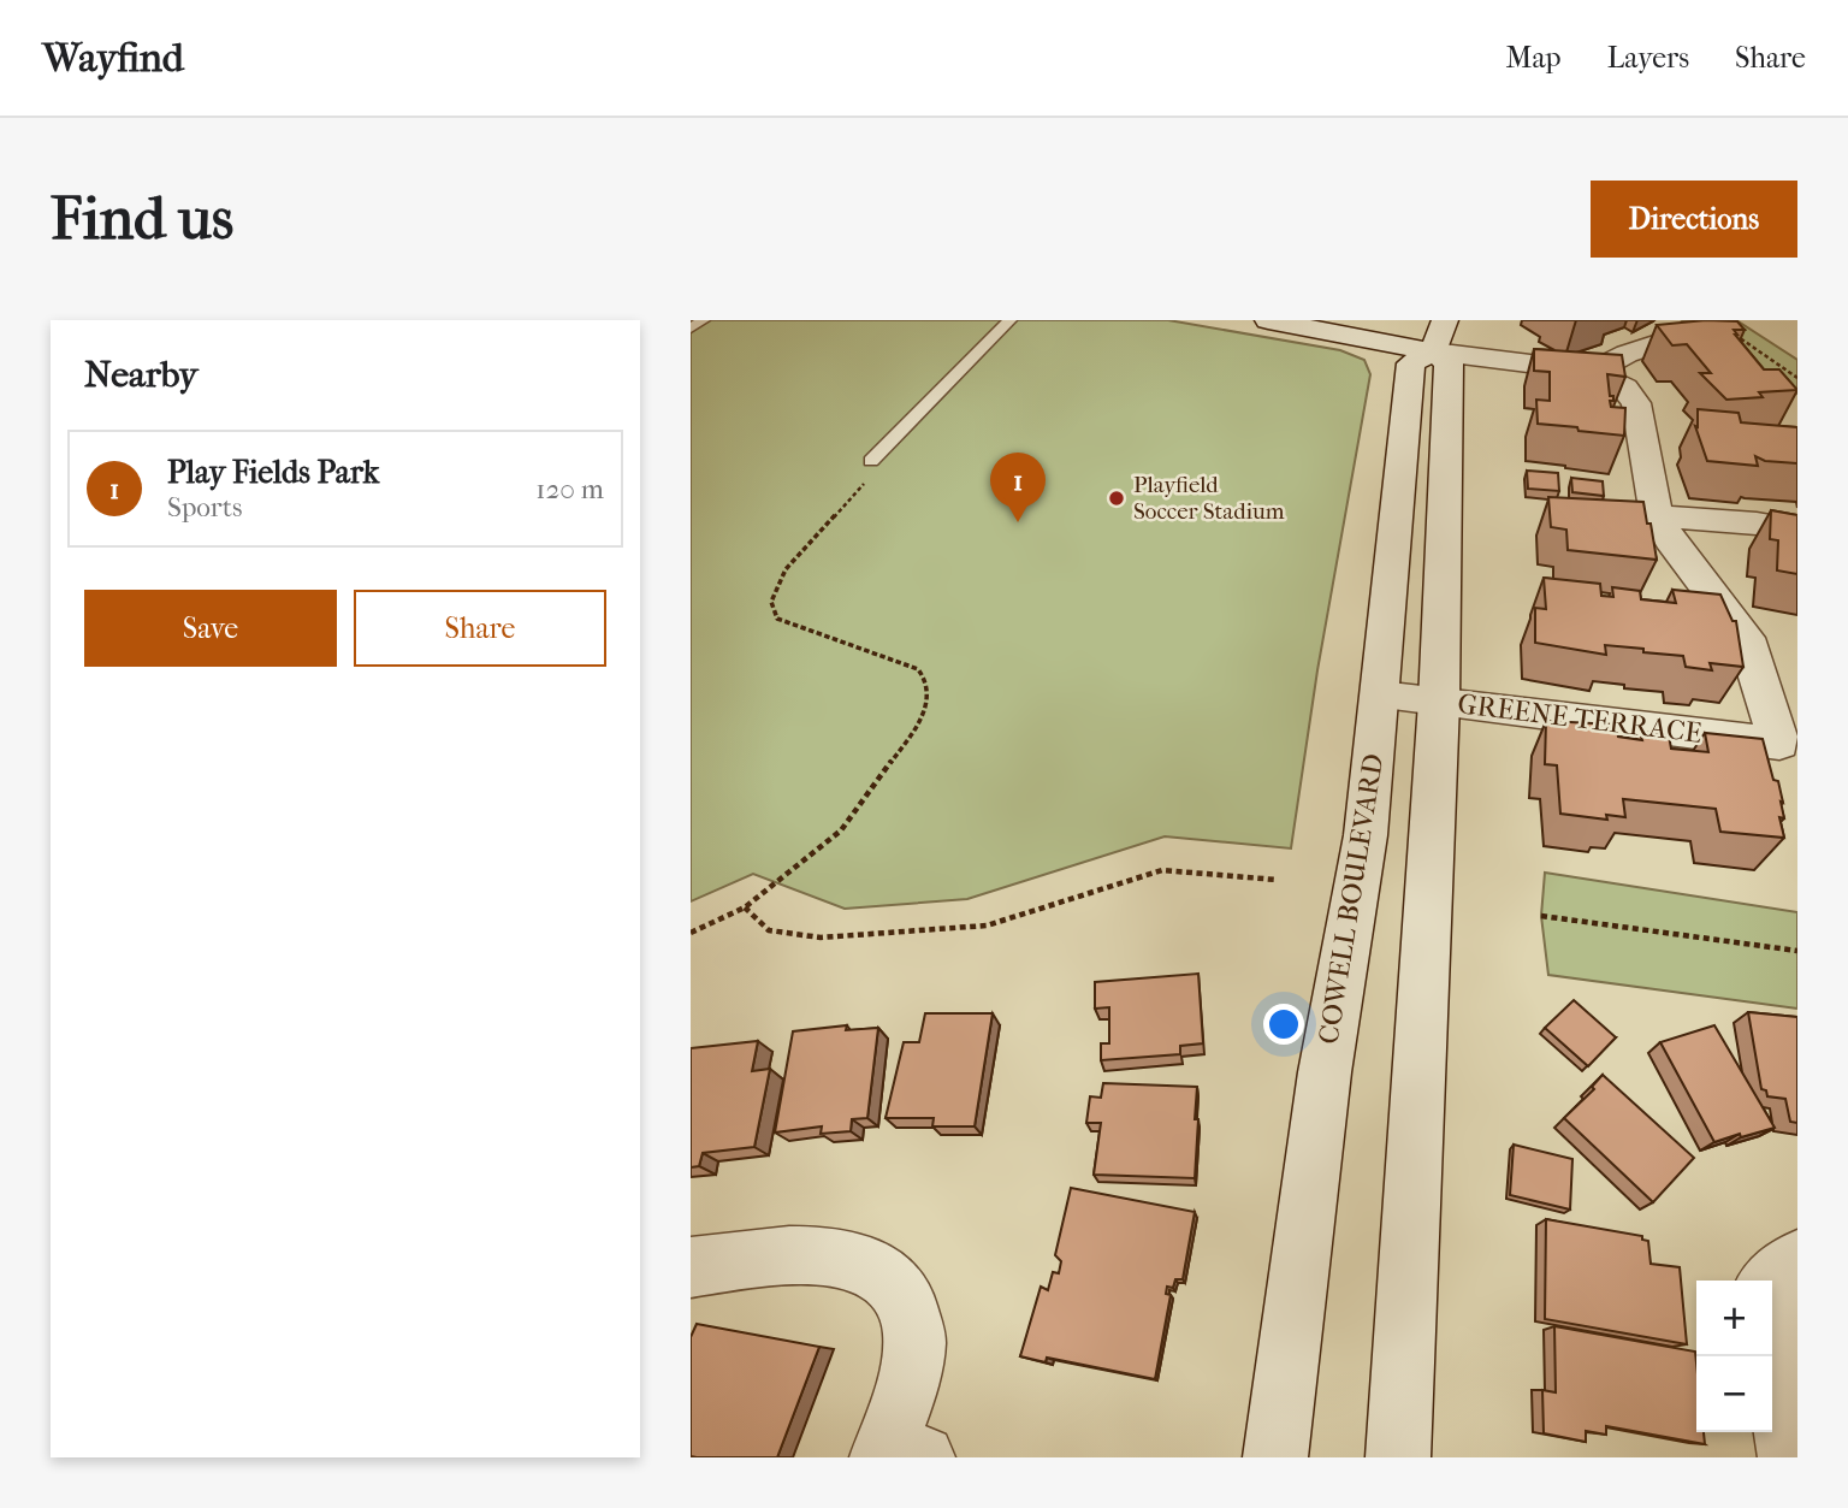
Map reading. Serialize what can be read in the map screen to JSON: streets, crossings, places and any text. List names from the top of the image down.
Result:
{
  "streets": {
    "main road": ["GREENE TERRACE", "COWELL BOULEVARD"]
  },
  "crossings": [
    ["GREENE TERRACE", "COWELL BOULEVARD"]
  ],
  "places": ["Playfield Soccer Stadium"],
  "page": {
    "header": "Wayfind",
    "nav": ["Map", "Layers", "Share"],
    "buttons": [
      "Directions",
      ["Save", "Share"]
    ],
    "title": "Find us",
    "heading": "Nearby",
    "list": [
      {
        "mark": "1",
        "name": "Play Fields Park",
        "note": "Sports",
        "value": "120 m"
      }
    ],
    "pins": "1",
    "map_buttons": ["+", "−"]
  }
}
